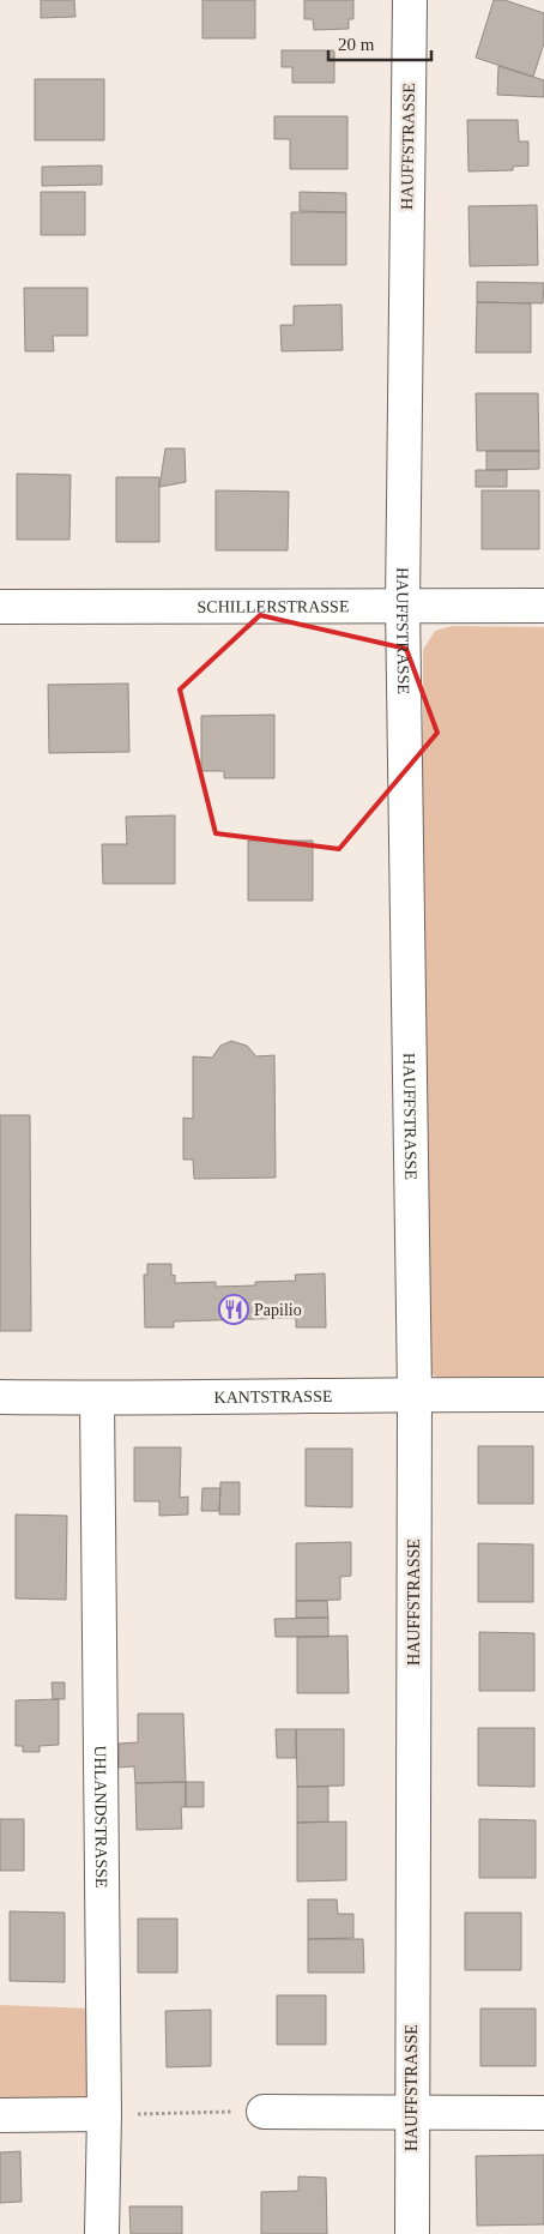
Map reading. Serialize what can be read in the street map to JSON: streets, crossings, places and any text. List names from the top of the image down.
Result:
{
  "streets": {
    "street": [
      "HAUFFSTRASSE",
      "SCHILLERSTRASSE",
      "KANTSTRASSE",
      "UHLANDSTRASSE"
    ]
  },
  "crossings": [
    ["HAUFFSTRASSE", "SCHILLERSTRASSE"],
    ["HAUFFSTRASSE", "KANTSTRASSE"],
    ["KANTSTRASSE", "UHLANDSTRASSE"]
  ],
  "places": {
    "restaurant": ["Papilio"]
  },
  "scale_bar": "20 m"
}
